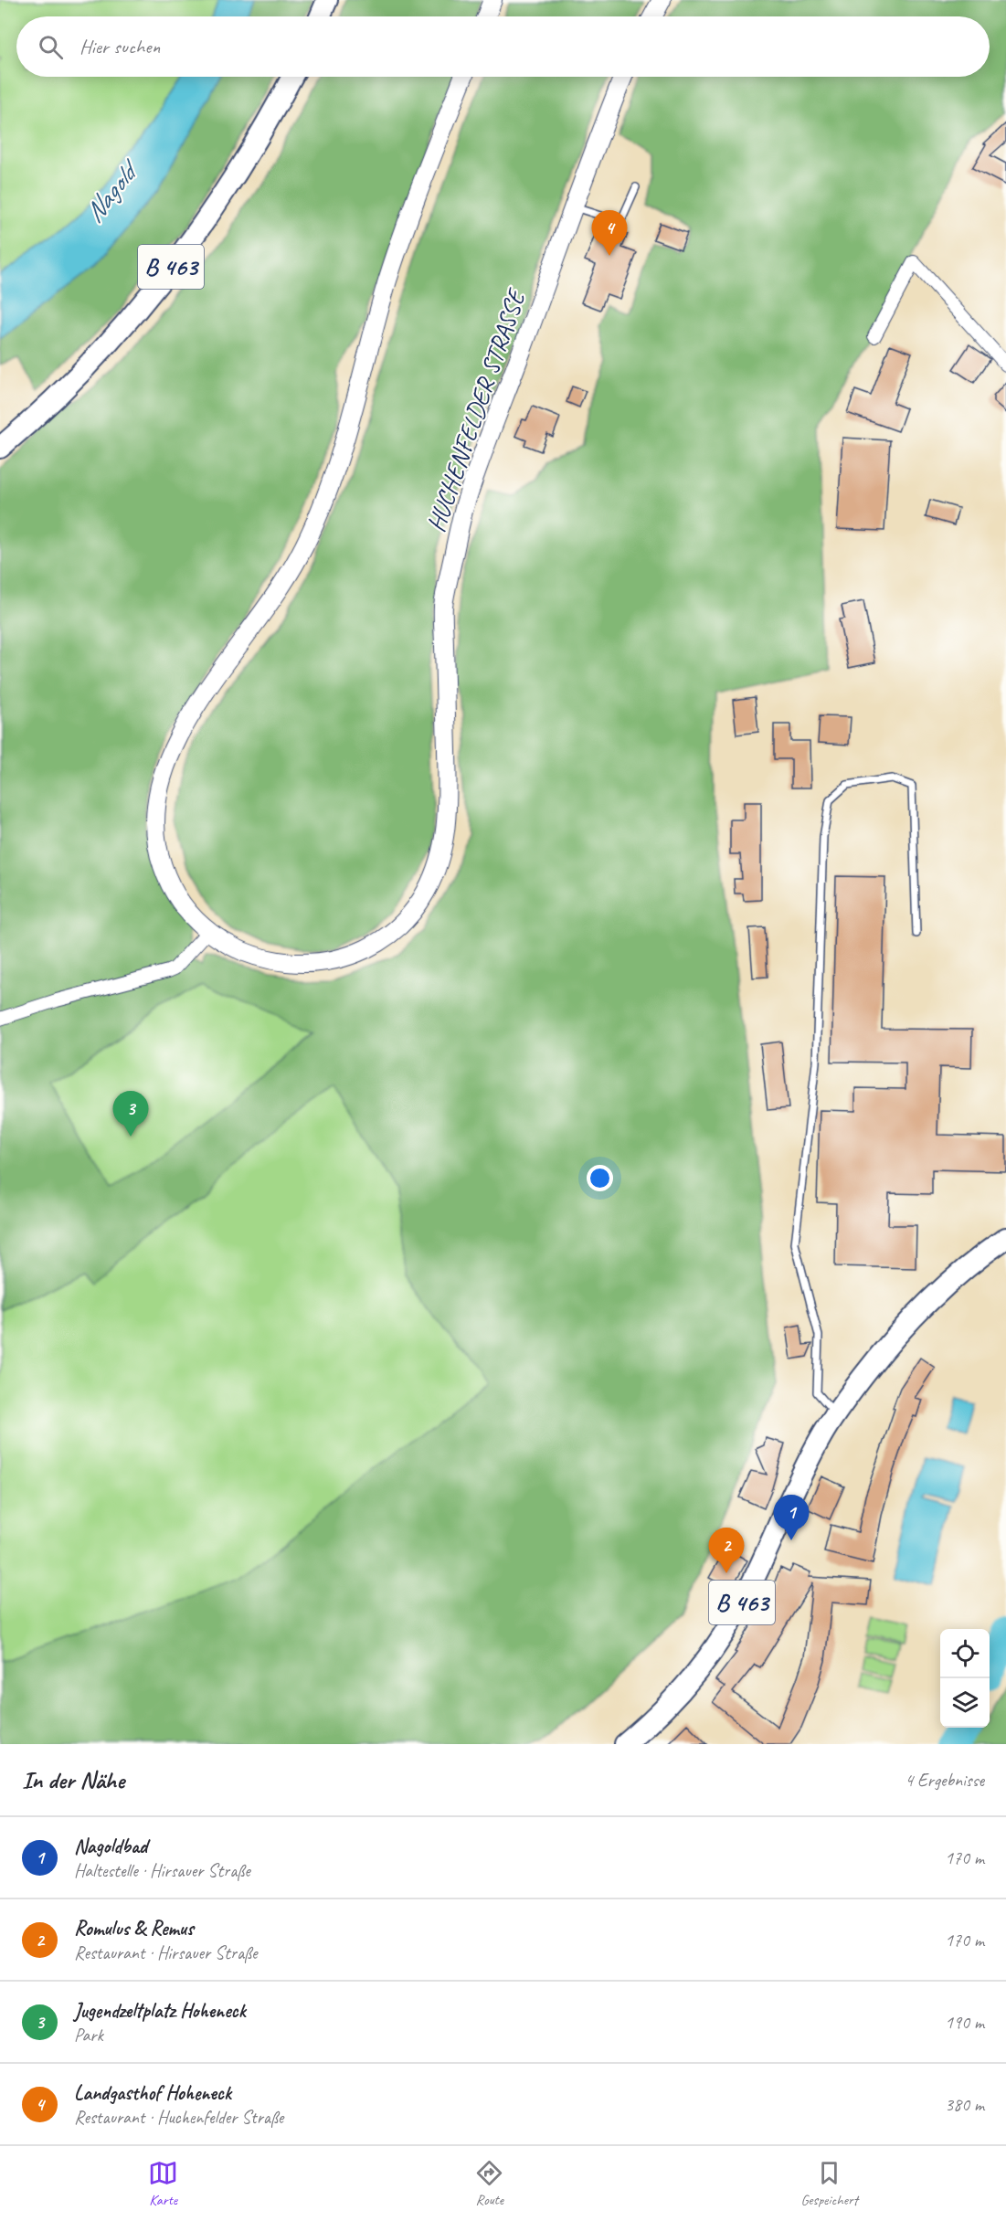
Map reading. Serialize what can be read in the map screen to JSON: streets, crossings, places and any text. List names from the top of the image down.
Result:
{
  "streets": {
    "main road": ["B 463", "HUCHENFELDER STRASSE"]
  },
  "water": ["Nagold"],
  "page": {
    "search": "Hier suchen",
    "pins": [
      "4",
      "3",
      "1",
      "2"
    ],
    "heading": ["In der Nähe", "4 Ergebnisse"],
    "list": [
      {
        "mark": "1",
        "name": "Nagoldbad",
        "note": "Haltestelle · Hirsauer Straße",
        "value": "170 m"
      },
      {
        "mark": "2",
        "name": "Romulus & Remus",
        "note": "Restaurant · Hirsauer Straße",
        "value": "170 m"
      },
      {
        "mark": "3",
        "name": "Jugendzeltplatz Hoheneck",
        "note": "Park",
        "value": "190 m"
      },
      {
        "mark": "4",
        "name": "Landgasthof Hoheneck",
        "note": "Restaurant · Huchenfelder Straße",
        "value": "380 m"
      }
    ],
    "nav": ["Karte", "Route", "Gespeichert"]
  }
}
